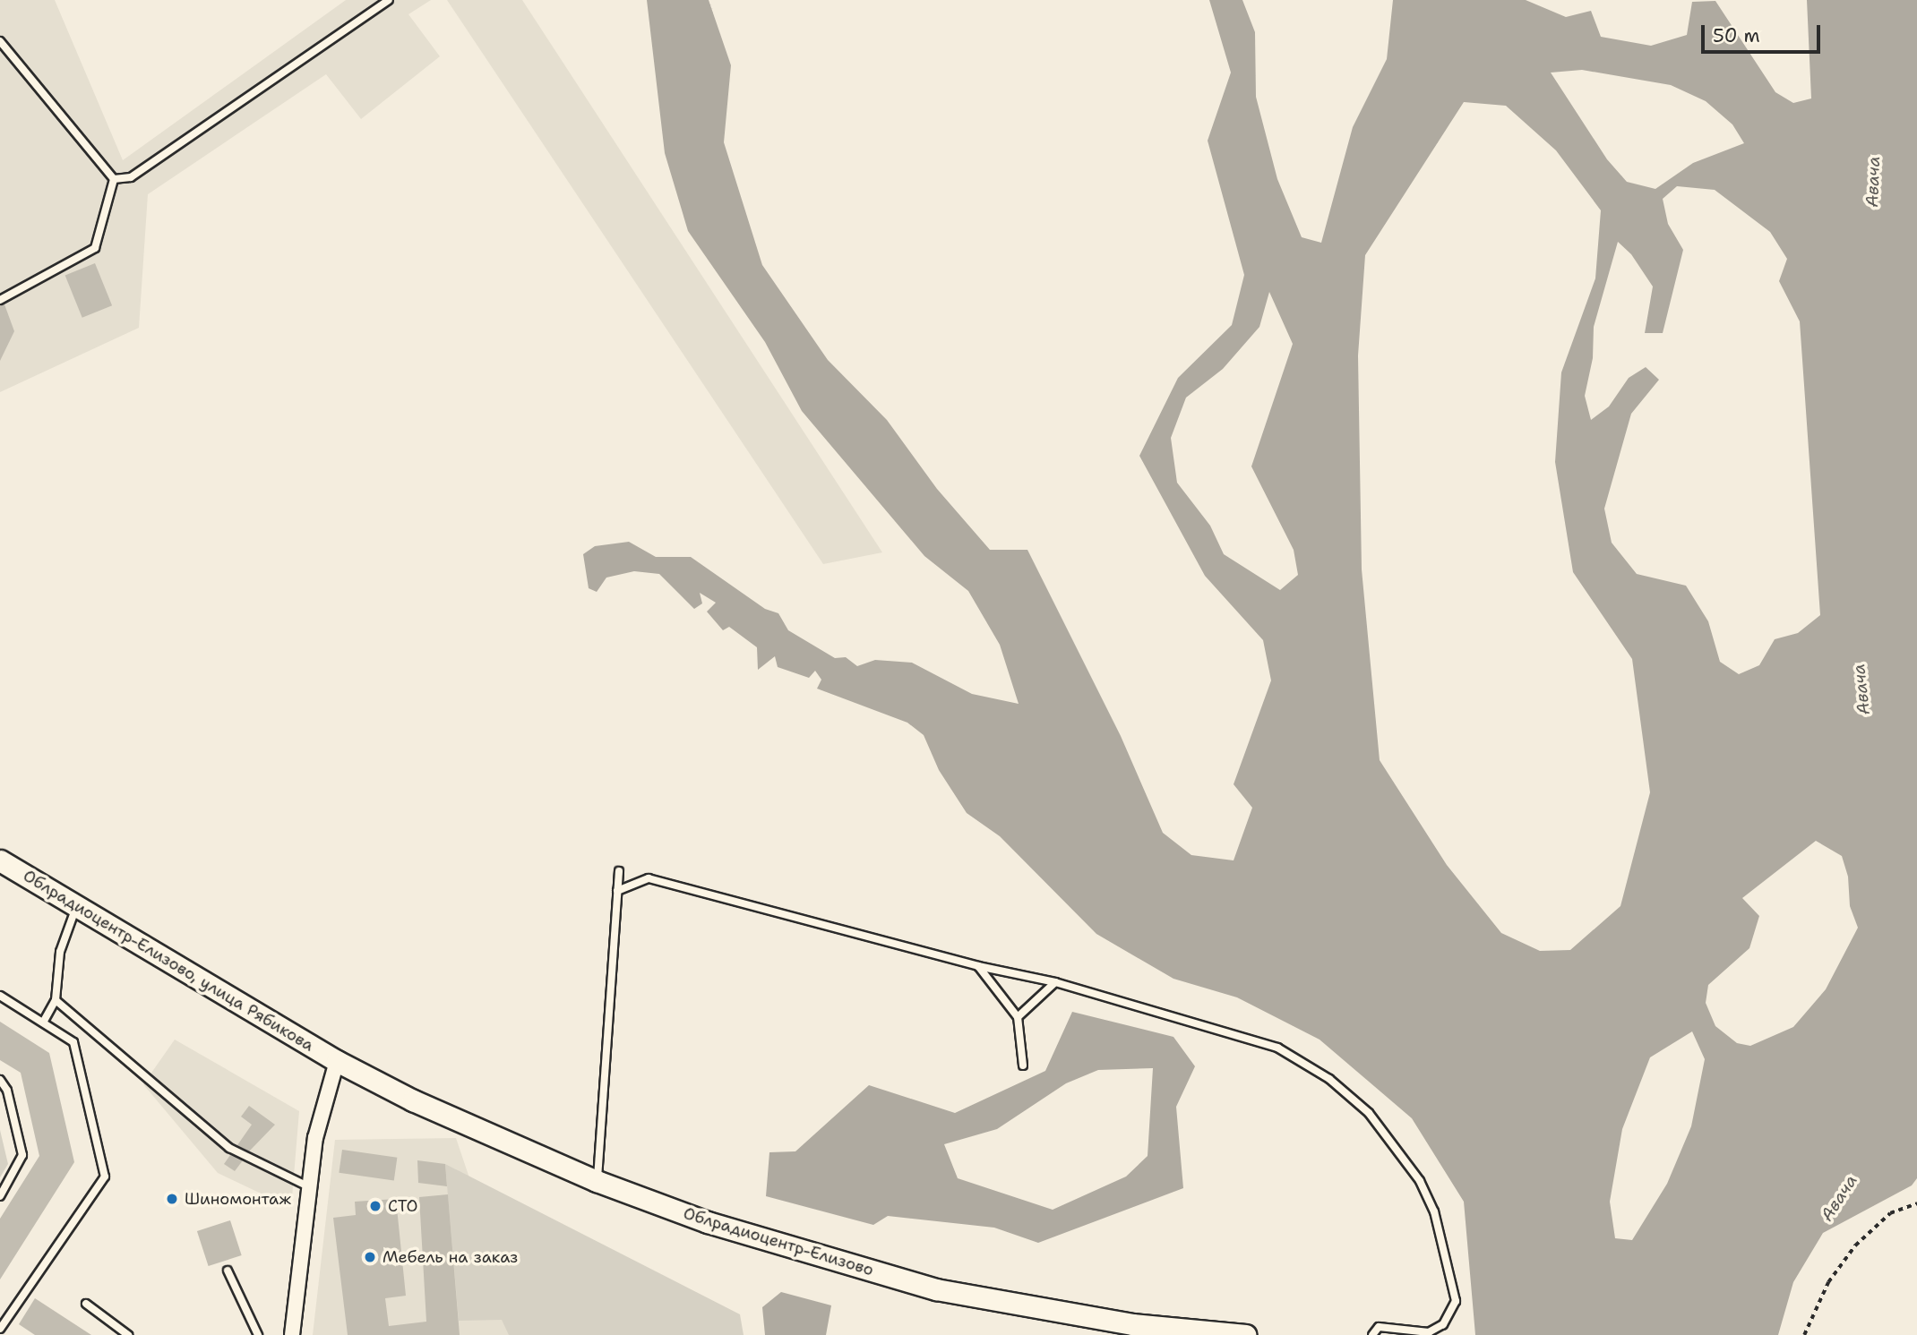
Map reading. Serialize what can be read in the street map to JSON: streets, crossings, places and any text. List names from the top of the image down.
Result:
{
  "streets": {
    "street": ["Облрадиоцентр-Елизово, улица Рябикова", "Облрадиоцентр-Елизово"]
  },
  "crossings": [
    ["Облрадиоцентр-Елизово, улица Рябикова", "Облрадиоцентр-Елизово"]
  ],
  "water": ["Авача"],
  "places": ["Шиномонтаж", "СТО", "Мебель на заказ"],
  "scale_bar": "50 m"
}
